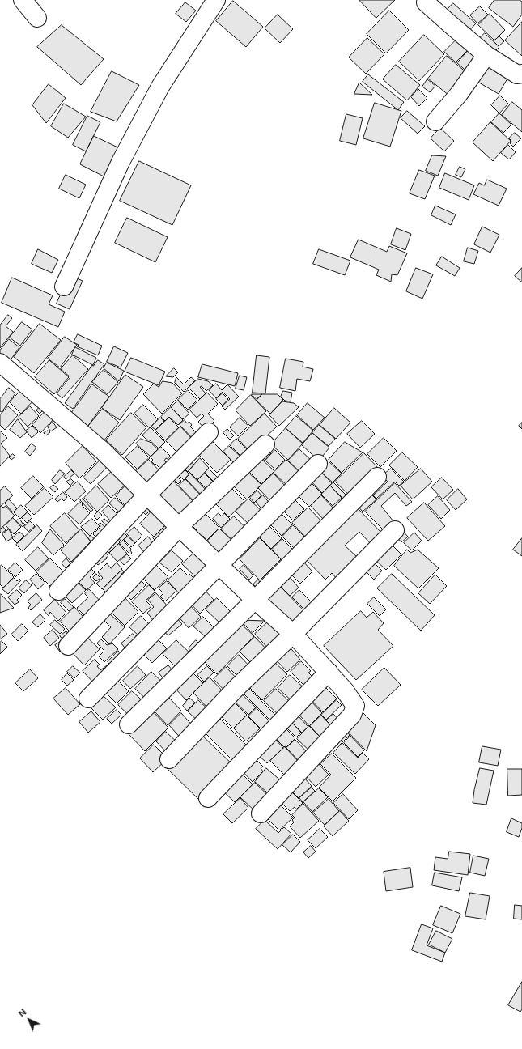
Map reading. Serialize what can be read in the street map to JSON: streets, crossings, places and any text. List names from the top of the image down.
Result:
{
  "north": "top left"
}
